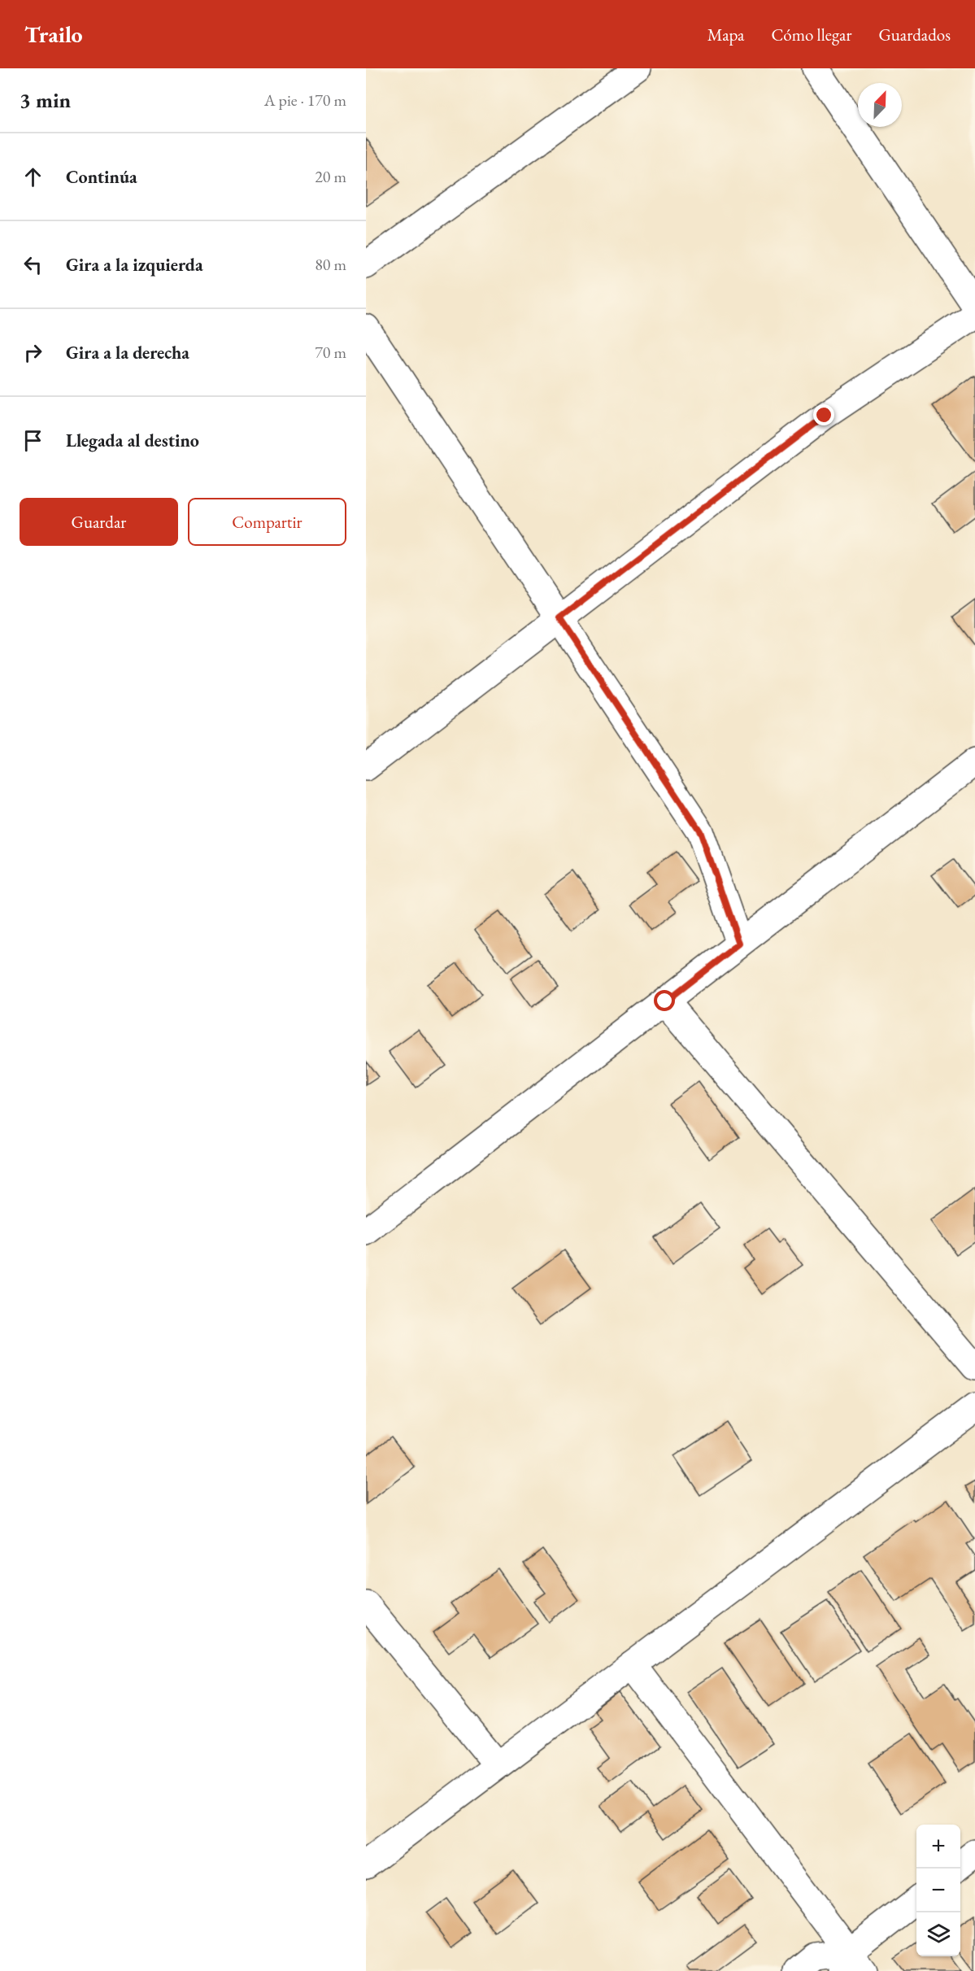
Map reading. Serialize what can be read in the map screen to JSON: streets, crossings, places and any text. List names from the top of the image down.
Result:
{
  "north": "top right",
  "page": {
    "header": "Trailo",
    "nav": ["Mapa", "Cómo llegar", "Guardados"],
    "heading": ["3 min", "A pie · 170 m"],
    "list": [
      ["Continúa", "20 m"],
      ["Gira a la izquierda", "80 m"],
      ["Gira a la derecha", "70 m"],
      "Llegada al destino"
    ],
    "buttons": ["Guardar", "Compartir"],
    "map_buttons": ["+", "−"]
  }
}
